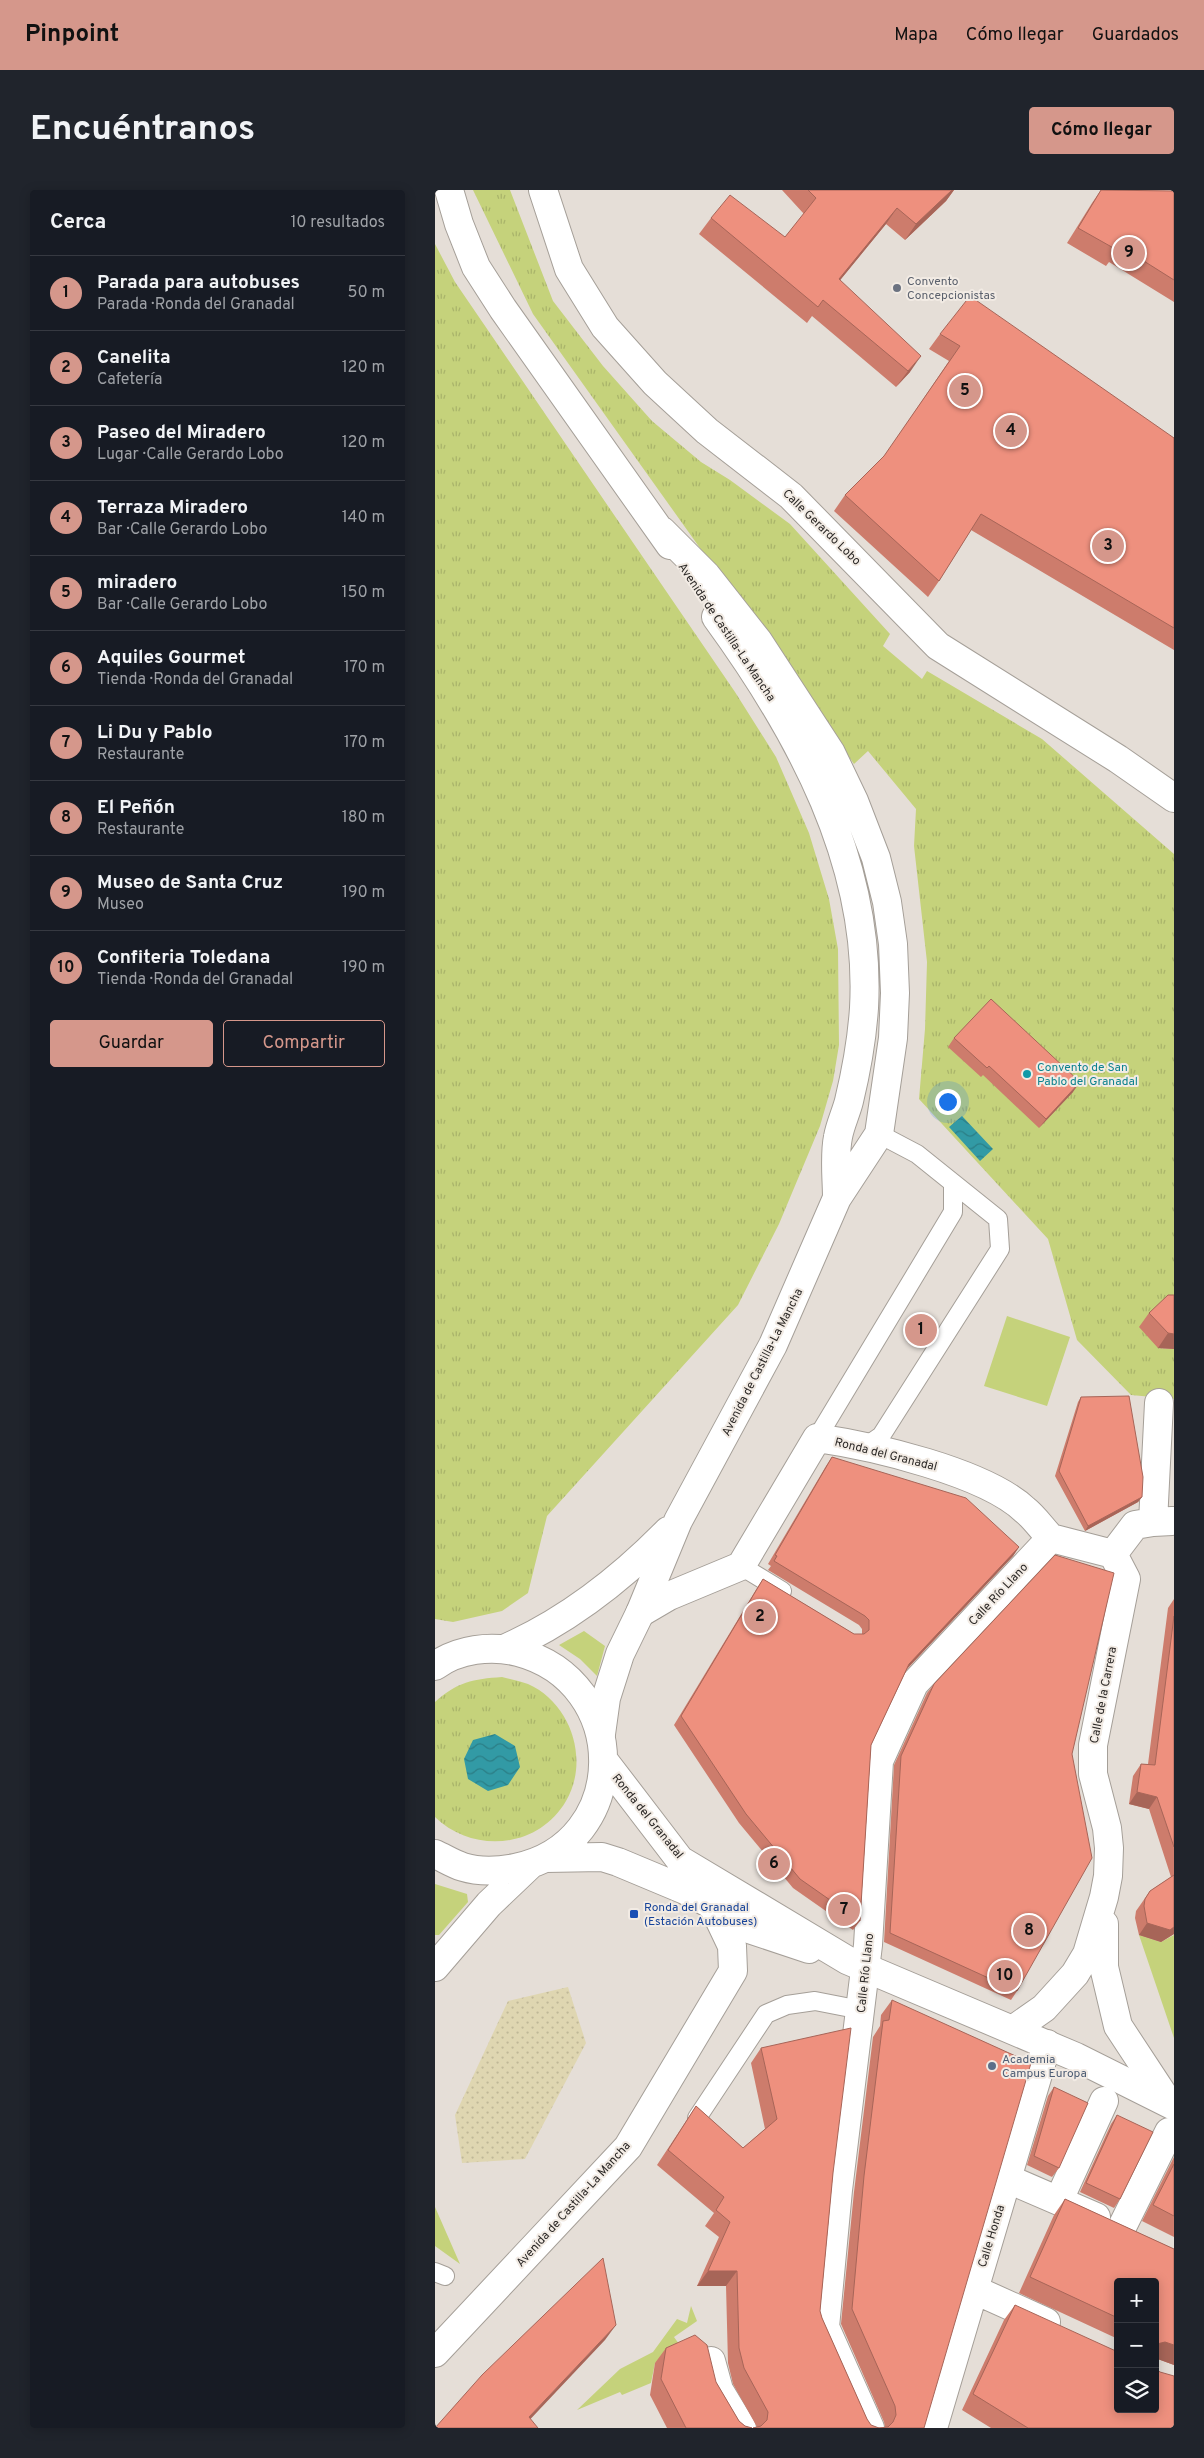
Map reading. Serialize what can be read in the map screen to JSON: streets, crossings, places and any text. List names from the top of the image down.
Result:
{
  "streets": {
    "street": [
      "Calle Gerardo Lobo",
      "Avenida de Castilla-La Mancha",
      "Ronda del Granadal",
      "Calle Río Llano",
      "Calle de la Carrera",
      "Calle Honda"
    ]
  },
  "crossings": [
    ["Avenida de Castilla-La Mancha", "Ronda del Granadal"],
    ["Ronda del Granadal", "Calle Río Llano"],
    ["Ronda del Granadal", "Calle de la Carrera"],
    ["Ronda del Granadal", "Calle Honda"]
  ],
  "places": {
    "other": ["Convento Concepcionistas", "Convento de San Pablo del Granadal", "Academia Campus Europa"],
    "transit": ["Ronda del Granadal (Estación Autobuses)"]
  },
  "page": {
    "header": "Pinpoint",
    "nav": ["Mapa", "Cómo llegar", "Guardados"],
    "buttons": [
      "Cómo llegar",
      ["Guardar", "Compartir"]
    ],
    "title": "Encuéntranos",
    "heading": ["Cerca", "10 resultados"],
    "pins": [
      "9",
      "5",
      "4",
      "3",
      "1",
      "2",
      "6",
      "7",
      "8",
      "10"
    ],
    "list": [
      {
        "mark": "1",
        "name": "Parada para autobuses",
        "note": "Parada · Ronda del Granadal",
        "value": "50 m"
      },
      {
        "mark": "2",
        "name": "Canelita",
        "note": "Cafetería",
        "value": "120 m"
      },
      {
        "mark": "3",
        "name": "Paseo del Miradero",
        "note": "Lugar · Calle Gerardo Lobo",
        "value": "120 m"
      },
      {
        "mark": "4",
        "name": "Terraza Miradero",
        "note": "Bar · Calle Gerardo Lobo",
        "value": "140 m"
      },
      {
        "mark": "5",
        "name": "miradero",
        "note": "Bar · Calle Gerardo Lobo",
        "value": "150 m"
      },
      {
        "mark": "6",
        "name": "Aquiles Gourmet",
        "note": "Tienda · Ronda del Granadal",
        "value": "170 m"
      },
      {
        "mark": "7",
        "name": "Li Du y Pablo",
        "note": "Restaurante",
        "value": "170 m"
      },
      {
        "mark": "8",
        "name": "El Peñón",
        "note": "Restaurante",
        "value": "180 m"
      },
      {
        "mark": "9",
        "name": "Museo de Santa Cruz",
        "note": "Museo",
        "value": "190 m"
      },
      {
        "mark": "10",
        "name": "Confiteria Toledana",
        "note": "Tienda · Ronda del Granadal",
        "value": "190 m"
      }
    ],
    "map_buttons": ["+", "−"]
  }
}
